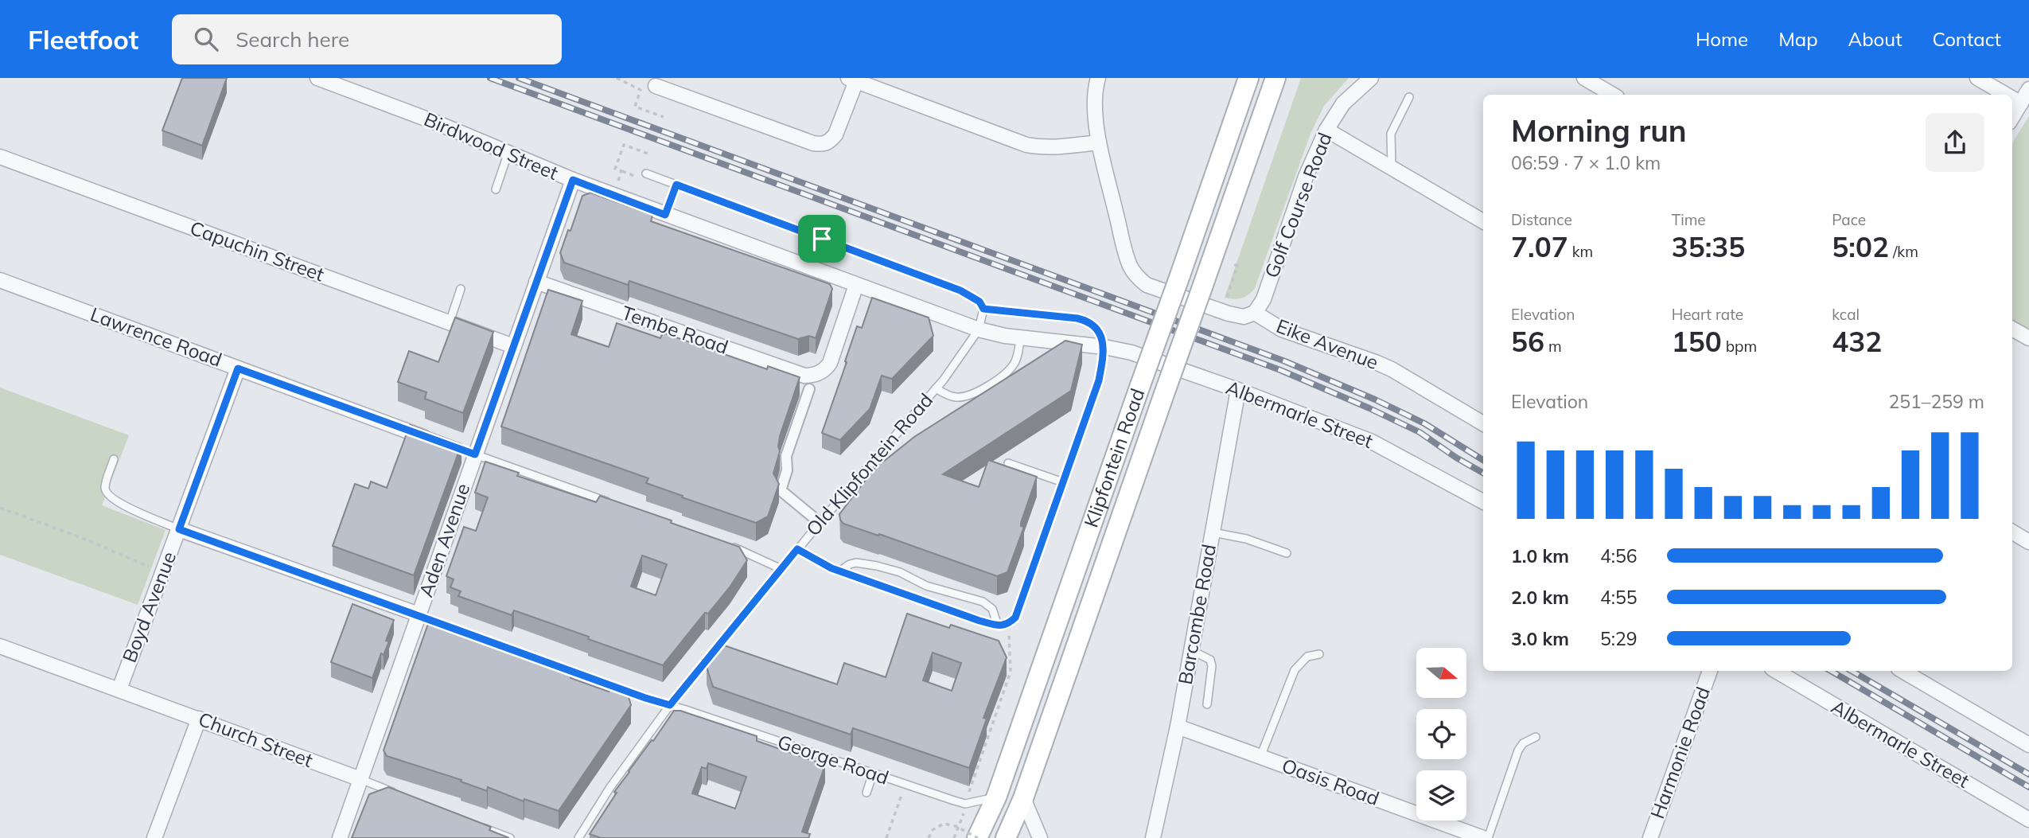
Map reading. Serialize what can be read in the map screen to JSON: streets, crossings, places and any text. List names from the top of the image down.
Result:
{
  "streets": {
    "main road": ["Klipfontein Road"],
    "street": [
      "Birdwood Street",
      "Golf Course Road",
      "Capuchin Street",
      "Tembe Road",
      "Lawrence Road",
      "Eike Avenue",
      "Albermarle Street",
      "Aden Avenue",
      "Boyd Avenue",
      "Barcombe Road",
      "Church Street",
      "Harmonie Road",
      "Oasis Road"
    ],
    "lane": ["Old Klipfontein Road", "George Road"]
  },
  "crossings": [
    ["Birdwood Street", "Tembe Road"],
    ["Birdwood Street", "Old Klipfontein Road"],
    ["Birdwood Street", "Aden Avenue"],
    ["Golf Course Road", "Eike Avenue"],
    ["Capuchin Street", "Aden Avenue"],
    ["Tembe Road", "Aden Avenue"],
    ["Lawrence Road", "Boyd Avenue"],
    ["Albermarle Street", "Barcombe Road"],
    ["Klipfontein Road", "George Road"],
    ["Old Klipfontein Road", "George Road"],
    ["Aden Avenue", "Church Street"],
    ["Boyd Avenue", "Church Street"],
    ["Barcombe Road", "Oasis Road"]
  ],
  "north": "right",
  "page": {
    "header": "Fleetfoot",
    "search": "Search here",
    "nav": [
      "Home",
      "Map",
      "About",
      "Contact"
    ],
    "heading": ["Morning run", "06:59 · 7 × 1.0 km"],
    "stats": [
      ["Distance", "7.07 km"],
      ["Time", "35:35"],
      ["Pace", "5:02 /km"],
      ["Elevation", "56 m"],
      ["Heart rate", "150 bpm"],
      ["kcal", "432"]
    ],
    "chart": ["Elevation", "251–259 m"],
    "list": [
      {
        "name": "1.0 km",
        "note": "4:56"
      },
      {
        "name": "2.0 km",
        "note": "4:55"
      },
      {
        "name": "3.0 km",
        "note": "5:29"
      }
    ]
  }
}
